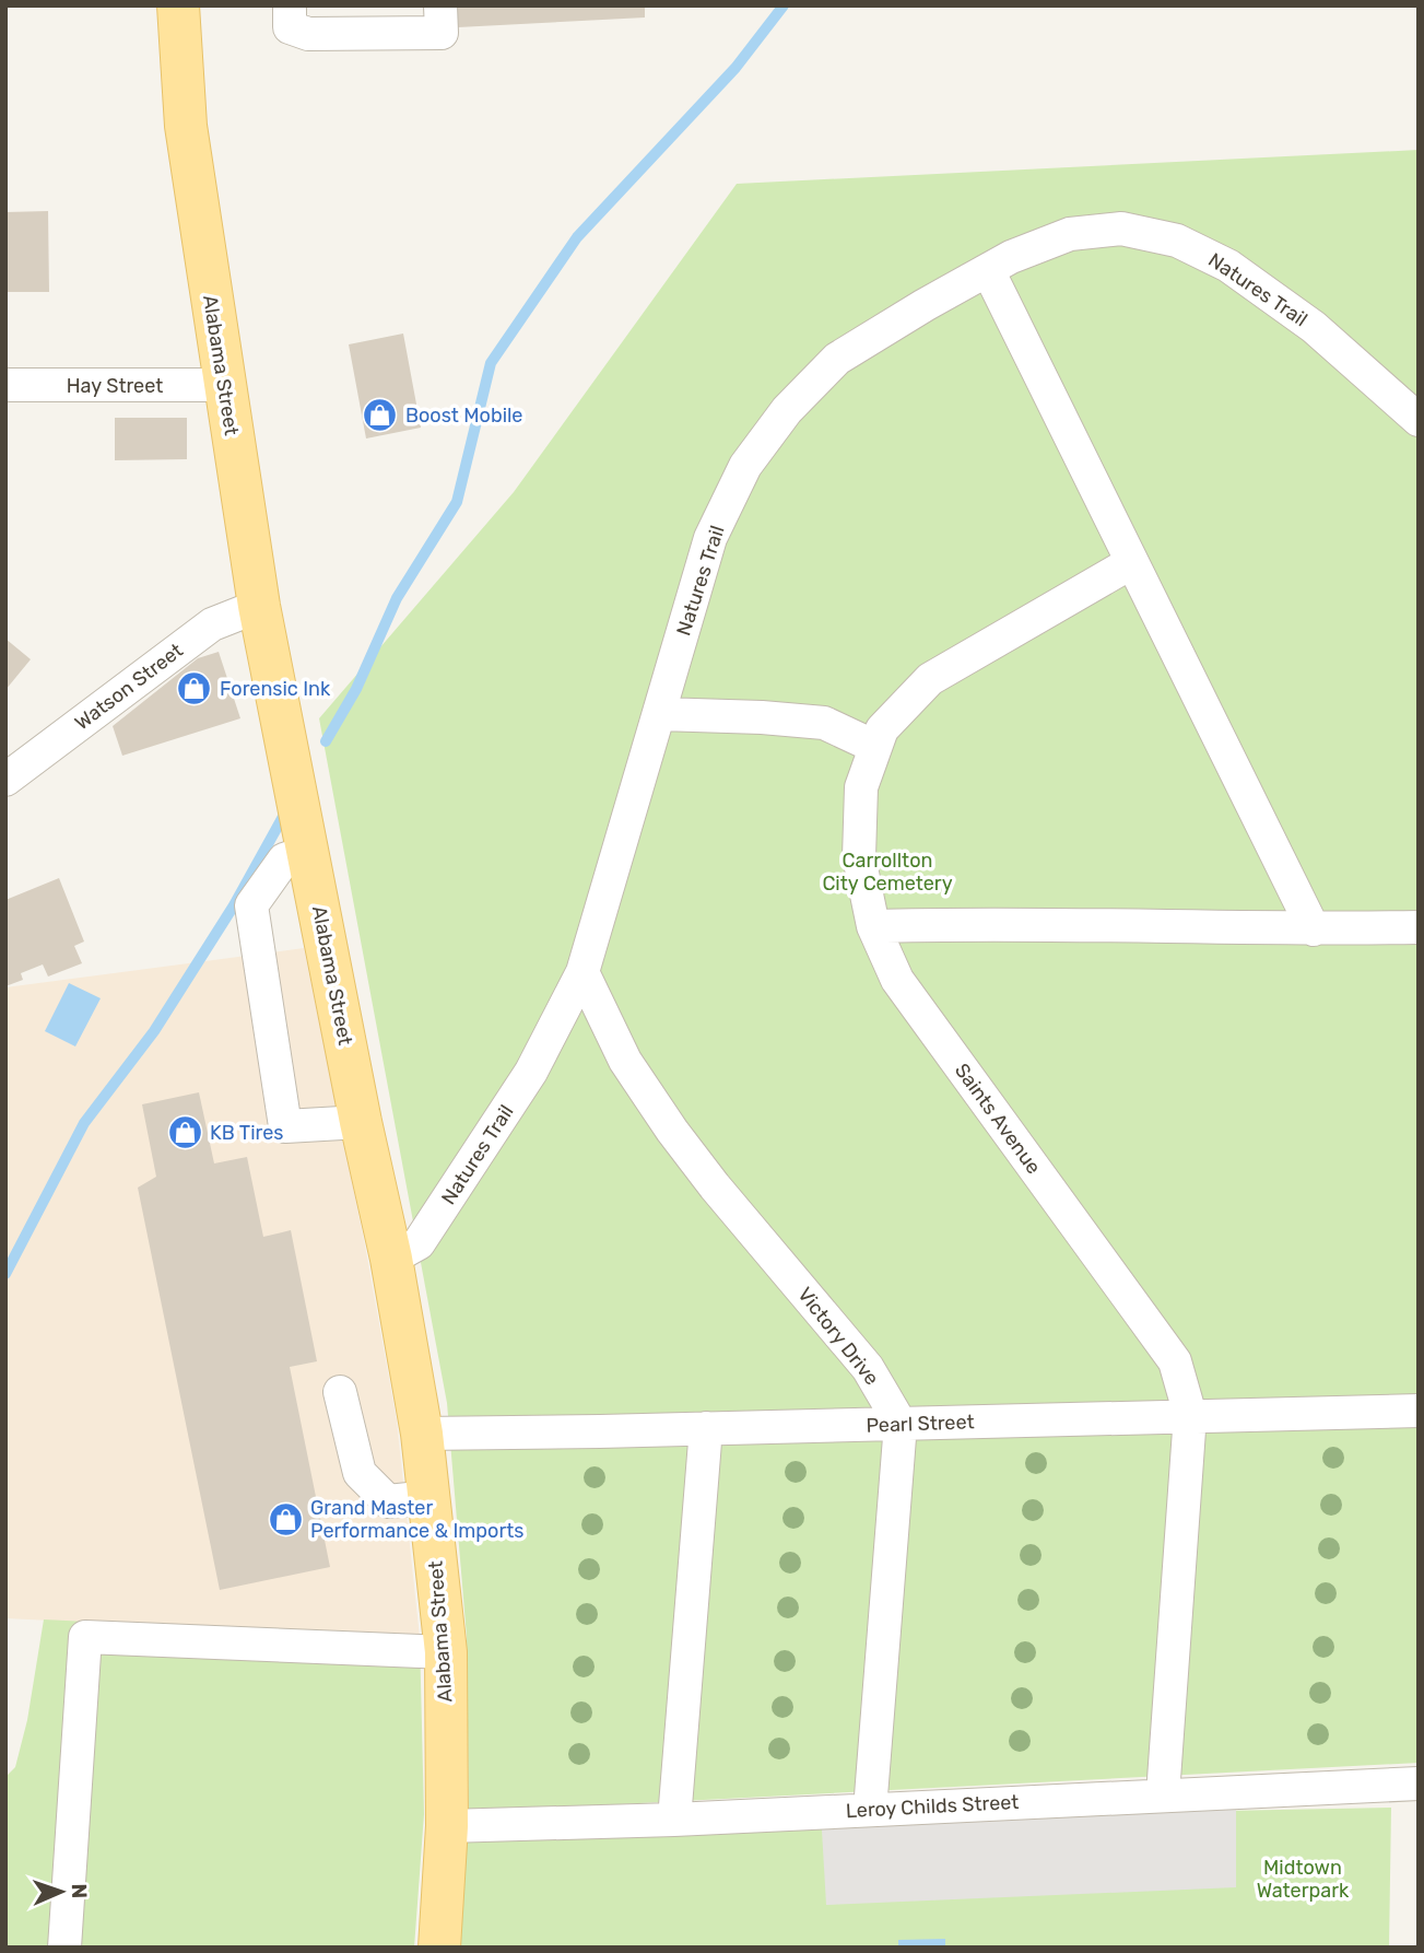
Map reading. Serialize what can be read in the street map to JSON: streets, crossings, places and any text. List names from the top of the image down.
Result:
{
  "streets": {
    "main road": ["Alabama Street"],
    "street": [
      "Natures Trail",
      "Hay Street",
      "Watson Street",
      "Saints Avenue",
      "Victory Drive",
      "Pearl Street",
      "Leroy Childs Street"
    ]
  },
  "crossings": [
    ["Natures Trail", "Alabama Street"],
    ["Natures Trail", "Victory Drive"],
    ["Alabama Street", "Hay Street"],
    ["Alabama Street", "Watson Street"],
    ["Alabama Street", "Pearl Street"],
    ["Alabama Street", "Leroy Childs Street"],
    ["Saints Avenue", "Pearl Street"],
    ["Saints Avenue", "Leroy Childs Street"],
    ["Victory Drive", "Pearl Street"]
  ],
  "parks": ["Carrollton City Cemetery", "Midtown Waterpark"],
  "places": {
    "shop": [
      "Boost Mobile",
      "Forensic Ink",
      "KB Tires",
      "Grand Master Performance & Imports"
    ]
  },
  "north": "right"
}
